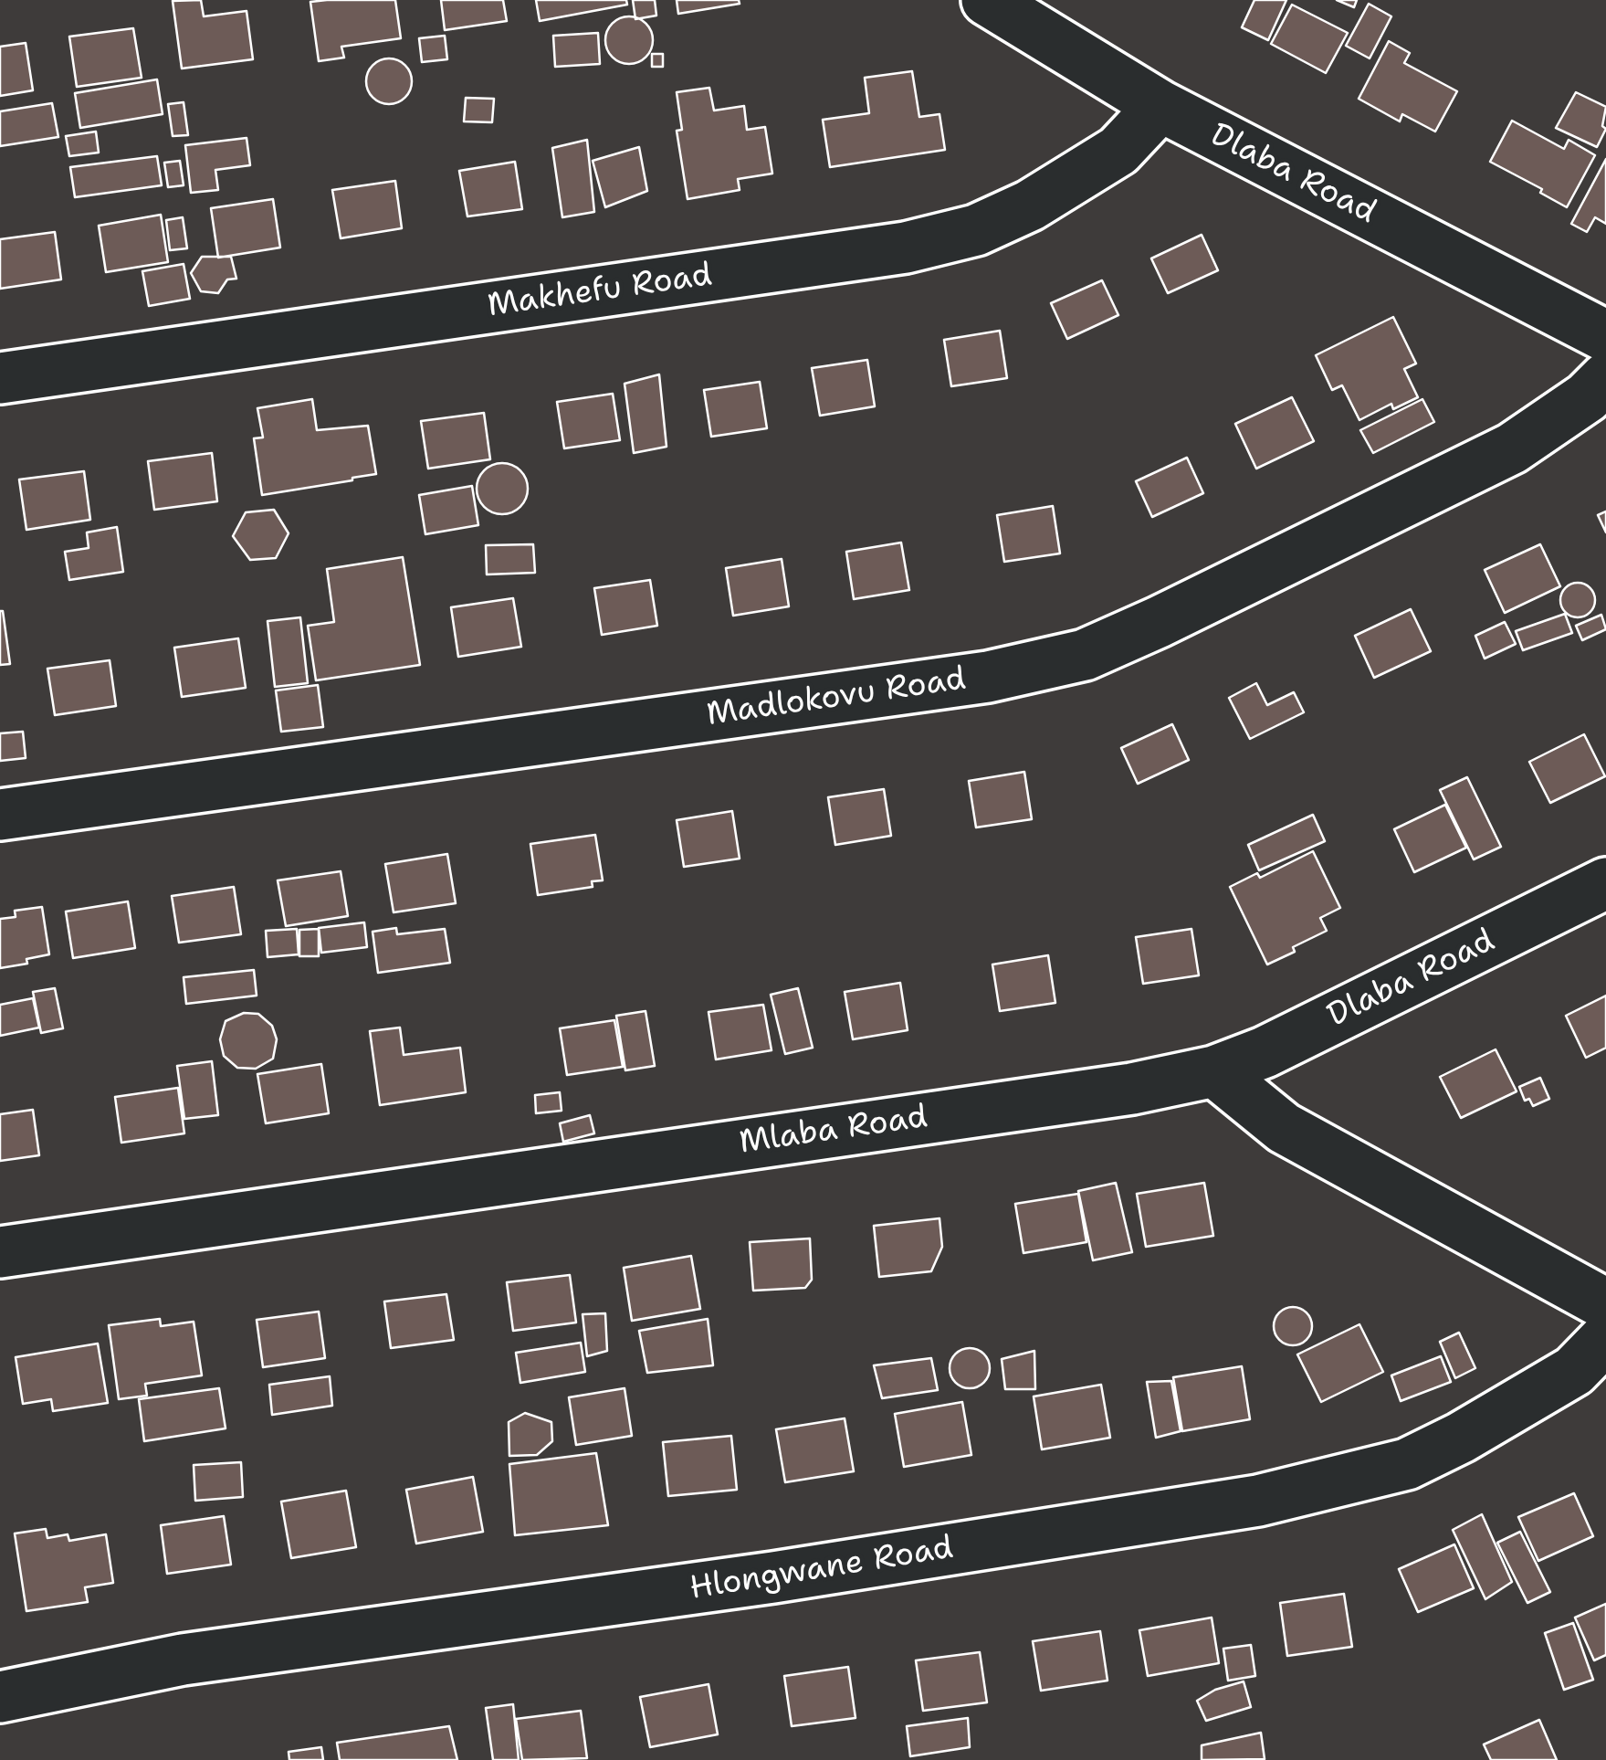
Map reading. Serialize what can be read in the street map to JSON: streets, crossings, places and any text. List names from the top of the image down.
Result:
{
  "streets": {
    "street": [
      "Dlaba Road",
      "Makhefu Road",
      "Madlokovu Road",
      "Mlaba Road",
      "Hlongwane Road"
    ]
  },
  "crossings": [
    ["Dlaba Road", "Makhefu Road"],
    ["Dlaba Road", "Mlaba Road"]
  ]
}
